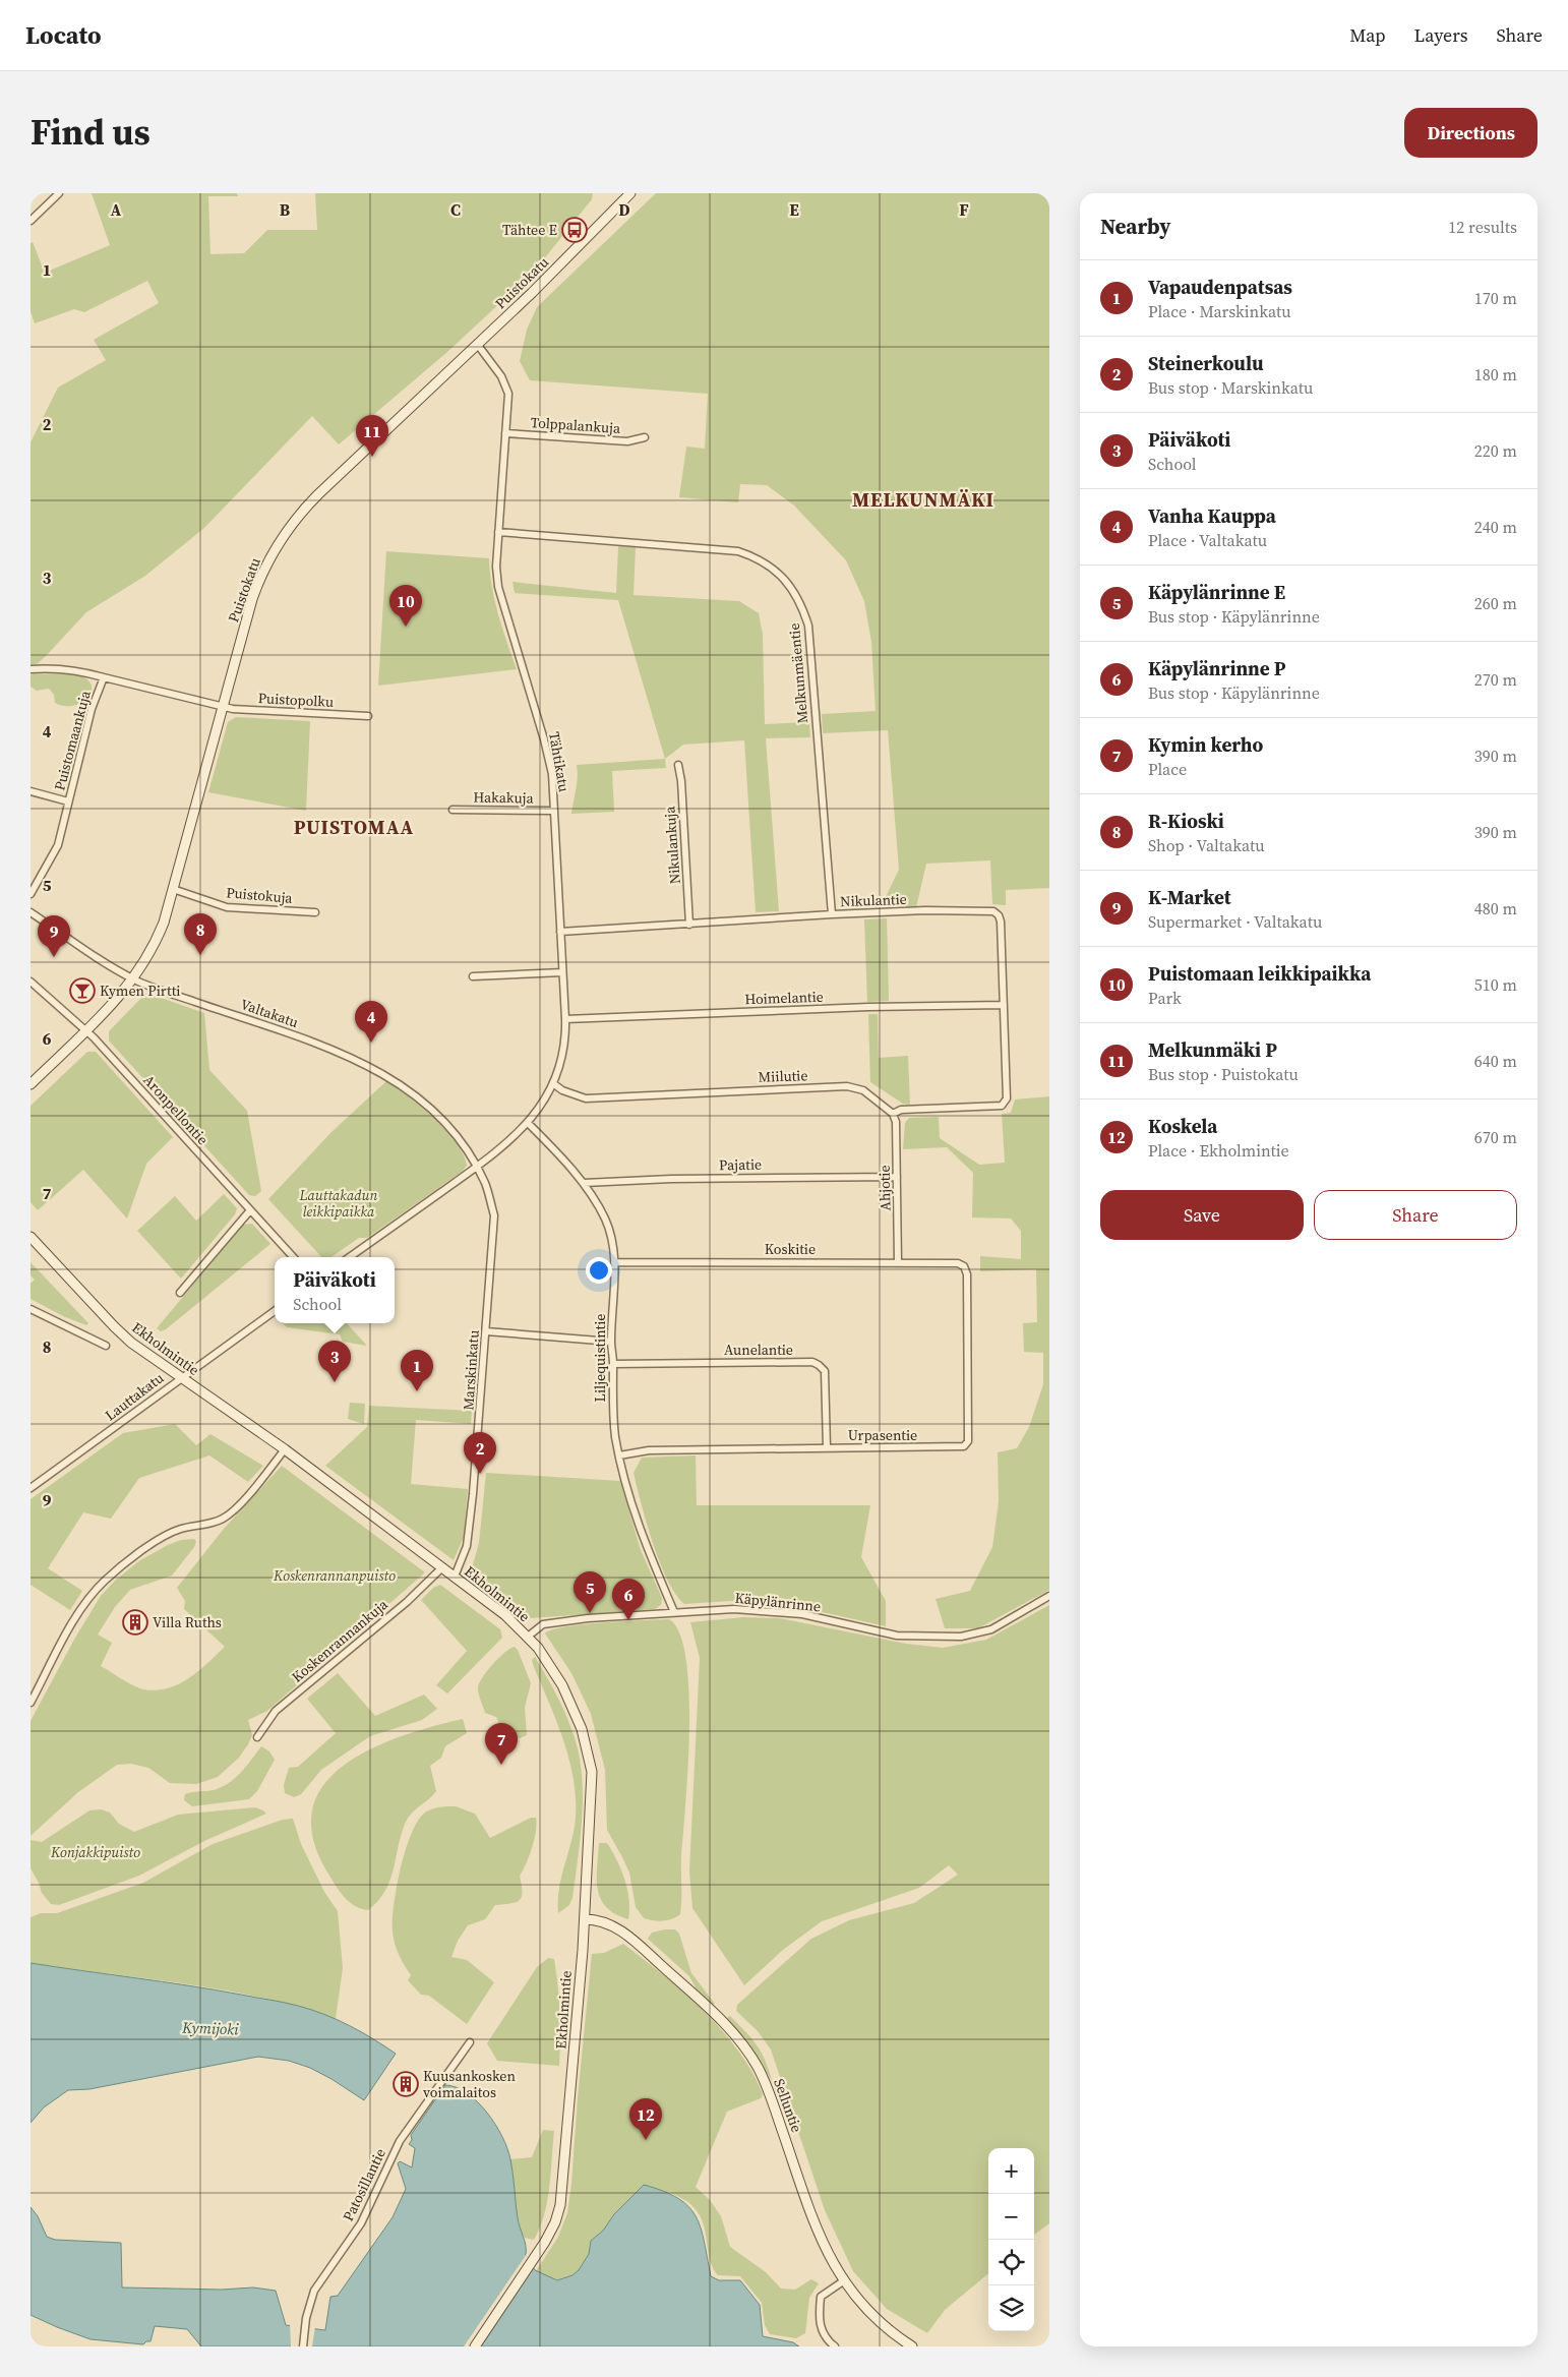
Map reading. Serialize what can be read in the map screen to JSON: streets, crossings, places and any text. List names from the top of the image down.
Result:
{
  "streets": {
    "street": [
      "Puistokatu",
      "Tolppalankuja",
      "Melkunmäentie",
      "Puistopolku",
      "Puistomaankuja",
      "Tähtikatu",
      "Hakakuja",
      "Nikulankuja",
      "Puistokuja",
      "Nikulantie",
      "Hoimelantie",
      "Valtakatu",
      "Miilutie",
      "Aronpellontie",
      "Pajatie",
      "Ahjotie",
      "Koskitie",
      "Ekholmintie",
      "Aunelantie",
      "Liljequistintie",
      "Marskinkatu",
      "Lauttakatu",
      "Urpasentie",
      "Käpylänrinne",
      "Koskenrannankuja",
      "Selluntie",
      "Patosillantie"
    ]
  },
  "crossings": [
    ["Puistokatu", "Puistopolku"],
    ["Puistokatu", "Puistomaankuja"],
    ["Puistokatu", "Tähtikatu"],
    ["Puistokatu", "Puistokuja"],
    ["Puistokatu", "Valtakatu"],
    ["Puistokatu", "Aronpellontie"],
    ["Tolppalankuja", "Tähtikatu"],
    ["Melkunmäentie", "Tähtikatu"],
    ["Melkunmäentie", "Nikulantie"],
    ["Puistopolku", "Puistomaankuja"],
    ["Tähtikatu", "Hakakuja"],
    ["Tähtikatu", "Nikulantie"],
    ["Tähtikatu", "Hoimelantie"],
    ["Tähtikatu", "Valtakatu"],
    ["Tähtikatu", "Miilutie"],
    ["Tähtikatu", "Liljequistintie"],
    ["Tähtikatu", "Marskinkatu"],
    ["Nikulankuja", "Nikulantie"],
    ["Nikulantie", "Hoimelantie"],
    ["Nikulantie", "Miilutie"],
    ["Nikulantie", "Ahjotie"],
    ["Valtakatu", "Marskinkatu"],
    ["Miilutie", "Ahjotie"],
    ["Pajatie", "Ahjotie"],
    ["Pajatie", "Liljequistintie"],
    ["Ahjotie", "Koskitie"],
    ["Koskitie", "Liljequistintie"],
    ["Koskitie", "Urpasentie"],
    ["Ekholmintie", "Marskinkatu"],
    ["Ekholmintie", "Lauttakatu"],
    ["Ekholmintie", "Käpylänrinne"],
    ["Ekholmintie", "Koskenrannankuja"],
    ["Ekholmintie", "Selluntie"],
    ["Aunelantie", "Liljequistintie"],
    ["Aunelantie", "Urpasentie"],
    ["Liljequistintie", "Urpasentie"],
    ["Liljequistintie", "Käpylänrinne"]
  ],
  "districts": ["MELKUNMÄKI", "PUISTOMAA"],
  "water": ["Kymijoki"],
  "parks": ["Lauttakadun leikkipaikka", "Koskenrannanpuisto", "Konjakkipuisto"],
  "places": {
    "bus stop": ["Tähtee E"],
    "bar": ["Kymen Pirtti"],
    "building": ["Villa Ruths", "Kuusankosken voimalaitos"]
  },
  "page": {
    "header": "Locato",
    "nav": ["Map", "Layers", "Share"],
    "title": "Find us",
    "buttons": [
      "Directions",
      ["Save", "Share"]
    ],
    "heading": ["Nearby", "12 results"],
    "list": [
      {
        "mark": "1",
        "name": "Vapaudenpatsas",
        "note": "Place · Marskinkatu",
        "value": "170 m"
      },
      {
        "mark": "2",
        "name": "Steinerkoulu",
        "note": "Bus stop · Marskinkatu",
        "value": "180 m"
      },
      {
        "mark": "3",
        "name": "Päiväkoti",
        "note": "School",
        "value": "220 m"
      },
      {
        "mark": "4",
        "name": "Vanha Kauppa",
        "note": "Place · Valtakatu",
        "value": "240 m"
      },
      {
        "mark": "5",
        "name": "Käpylänrinne E",
        "note": "Bus stop · Käpylänrinne",
        "value": "260 m"
      },
      {
        "mark": "6",
        "name": "Käpylänrinne P",
        "note": "Bus stop · Käpylänrinne",
        "value": "270 m"
      },
      {
        "mark": "7",
        "name": "Kymin kerho",
        "note": "Place",
        "value": "390 m"
      },
      {
        "mark": "8",
        "name": "R-Kioski",
        "note": "Shop · Valtakatu",
        "value": "390 m"
      },
      {
        "mark": "9",
        "name": "K-Market",
        "note": "Supermarket · Valtakatu",
        "value": "480 m"
      },
      {
        "mark": "10",
        "name": "Puistomaan leikkipaikka",
        "note": "Park",
        "value": "510 m"
      },
      {
        "mark": "11",
        "name": "Melkunmäki P",
        "note": "Bus stop · Puistokatu",
        "value": "640 m"
      },
      {
        "mark": "12",
        "name": "Koskela",
        "note": "Place · Ekholmintie",
        "value": "670 m"
      }
    ],
    "pins": [
      "11",
      "10",
      "8",
      "9",
      "4",
      "3",
      "1",
      "2",
      "5",
      "6",
      "7",
      "12"
    ],
    "popup": ["Päiväkoti", "School"],
    "map_buttons": ["+", "−"]
  },
  "grid": {
    "columns": [
      "A",
      "B",
      "C",
      "D",
      "E",
      "F"
    ],
    "rows": [
      "1",
      "2",
      "3",
      "4",
      "5",
      "6",
      "7",
      "8",
      "9"
    ]
  }
}
